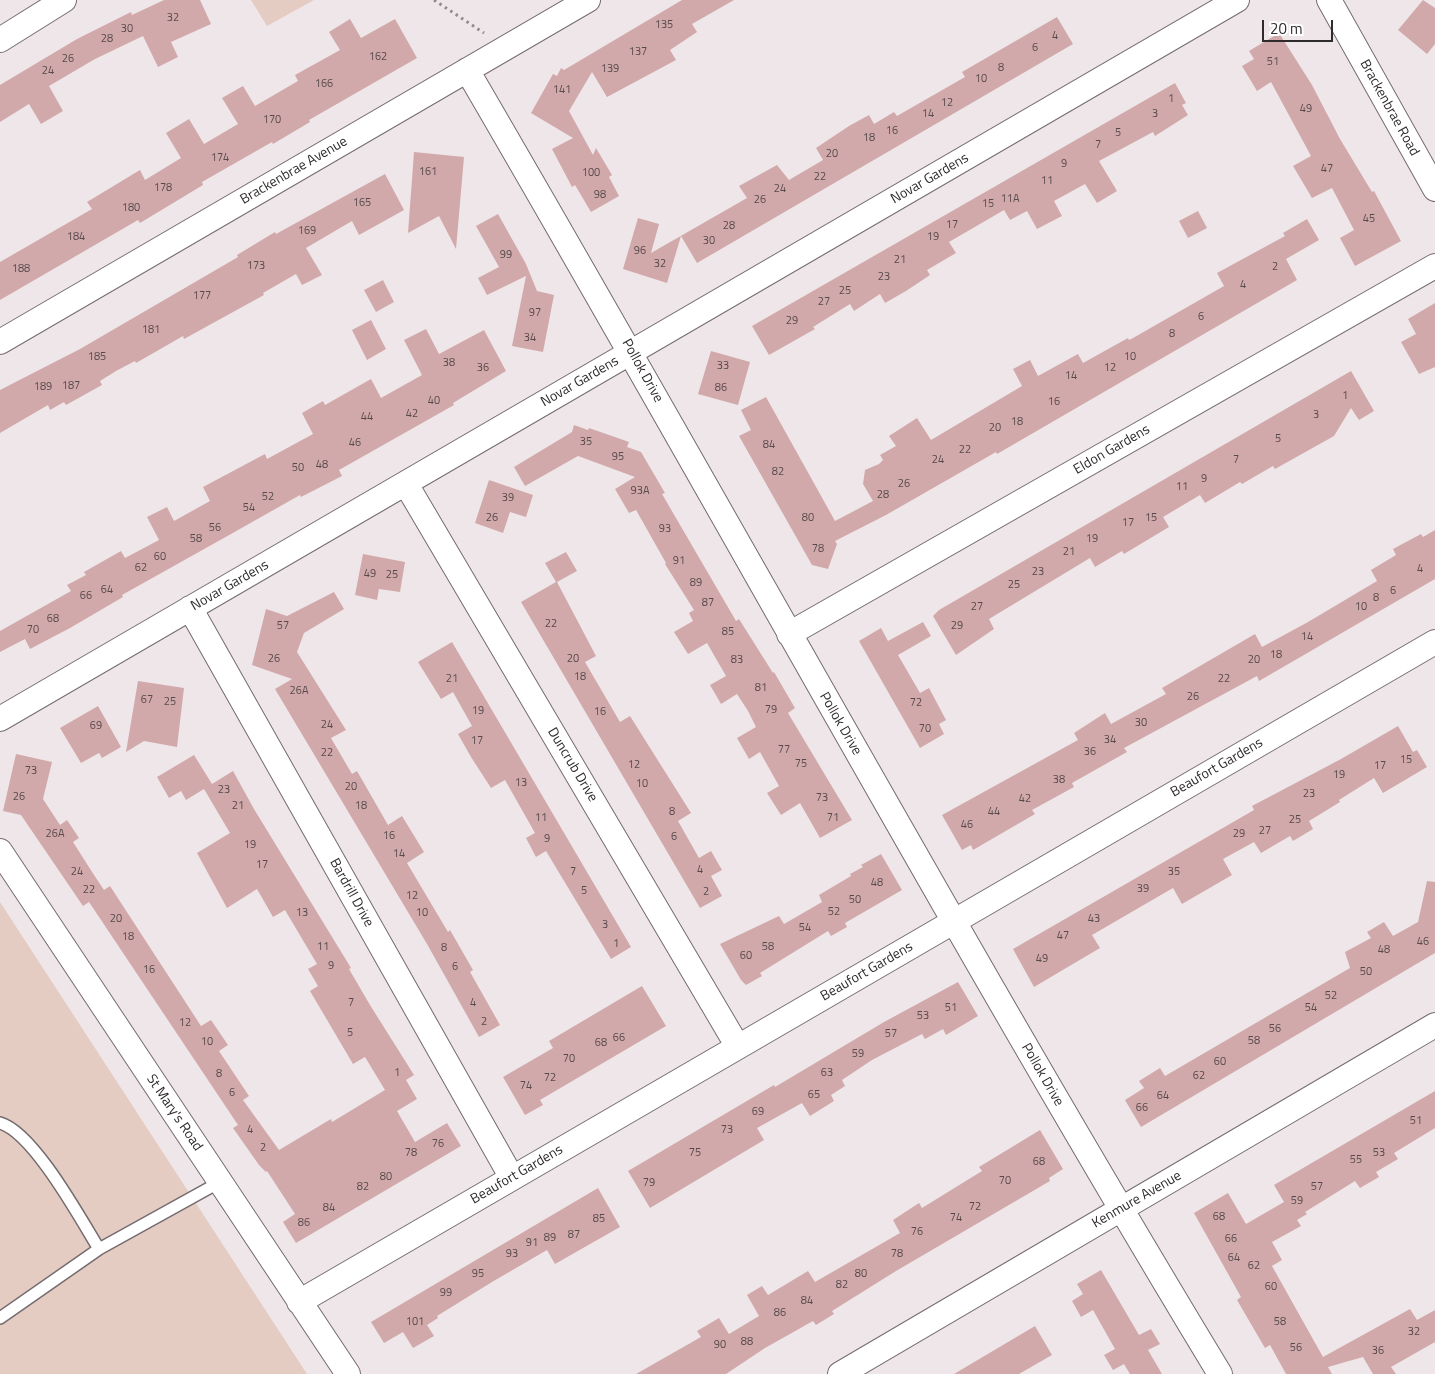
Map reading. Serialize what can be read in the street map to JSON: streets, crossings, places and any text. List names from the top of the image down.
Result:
{
  "streets": {
    "street": [
      "Brackenbrae Road",
      "Brackenbrae Avenue",
      "Novar Gardens",
      "Pollok Drive",
      "Eldon Gardens",
      "Duncrub Drive",
      "Beaufort Gardens",
      "Bardrill Drive",
      "St Mary's Road",
      "Kenmure Avenue"
    ]
  },
  "crossings": [
    ["Brackenbrae Avenue", "Pollok Drive"],
    ["Novar Gardens", "Pollok Drive"],
    ["Novar Gardens", "Duncrub Drive"],
    ["Novar Gardens", "Bardrill Drive"],
    ["Pollok Drive", "Eldon Gardens"],
    ["Pollok Drive", "Beaufort Gardens"],
    ["Pollok Drive", "Kenmure Avenue"],
    ["Duncrub Drive", "Beaufort Gardens"],
    ["Beaufort Gardens", "Bardrill Drive"],
    ["Beaufort Gardens", "St Mary's Road"]
  ],
  "house_numbers": [
    "32",
    "135",
    "30",
    "4",
    "28",
    "6",
    "137",
    "162",
    "26",
    "51",
    "8",
    "139",
    "24",
    "10",
    "166",
    "141",
    "1",
    "12",
    "49",
    "14",
    "3",
    "170",
    "16",
    "5",
    "18",
    "7",
    "20",
    "174",
    "9",
    "47",
    "161",
    "100",
    "22",
    "11",
    "178",
    "24",
    "98",
    "11A",
    "26",
    "165",
    "15",
    "180",
    "45",
    "17",
    "28",
    "169",
    "184",
    "19",
    "30",
    "96",
    "99",
    "21",
    "32",
    "173",
    "2",
    "188",
    "23",
    "4",
    "25",
    "177",
    "27",
    "97",
    "6",
    "29",
    "181",
    "8",
    "34",
    "185",
    "10",
    "38",
    "33",
    "36",
    "12",
    "14",
    "187",
    "189",
    "86",
    "1",
    "40",
    "16",
    "42",
    "3",
    "44",
    "18",
    "20",
    "5",
    "35",
    "46",
    "84",
    "22",
    "95",
    "24",
    "7",
    "48",
    "50",
    "82",
    "9",
    "26",
    "11",
    "93A",
    "28",
    "52",
    "39",
    "54",
    "26",
    "80",
    "15",
    "17",
    "56",
    "93",
    "58",
    "19",
    "78",
    "21",
    "60",
    "91",
    "62",
    "4",
    "23",
    "49",
    "25",
    "89",
    "25",
    "64",
    "6",
    "66",
    "8",
    "87",
    "27",
    "10",
    "68",
    "22",
    "57",
    "29",
    "70",
    "85",
    "14",
    "18",
    "26",
    "20",
    "83",
    "20",
    "18",
    "21",
    "22",
    "81",
    "26A",
    "26",
    "67",
    "25",
    "72",
    "79",
    "19",
    "16",
    "30",
    "24",
    "69",
    "70",
    "34",
    "17",
    "77",
    "36",
    "22",
    "15",
    "75",
    "12",
    "17",
    "73",
    "19",
    "38",
    "13",
    "10",
    "20",
    "23",
    "23",
    "26",
    "73",
    "42",
    "21",
    "18",
    "8",
    "44",
    "11",
    "71",
    "25",
    "46",
    "27",
    "26A",
    "29",
    "16",
    "6",
    "9",
    "19",
    "14",
    "17",
    "4",
    "24",
    "7",
    "35",
    "48",
    "39",
    "22",
    "5",
    "2",
    "12",
    "50",
    "52",
    "13",
    "10",
    "20",
    "43",
    "3",
    "54",
    "47",
    "18",
    "46",
    "1",
    "11",
    "58",
    "8",
    "48",
    "60",
    "49",
    "9",
    "6",
    "16",
    "50",
    "52",
    "7",
    "4",
    "51",
    "54",
    "53",
    "2",
    "12",
    "56",
    "5",
    "57",
    "66",
    "58",
    "10",
    "68",
    "59",
    "70",
    "60",
    "1",
    "63",
    "8",
    "62",
    "72",
    "74",
    "6",
    "65",
    "64",
    "66",
    "69",
    "51",
    "4",
    "73",
    "76",
    "2",
    "78",
    "75",
    "53",
    "55",
    "68",
    "80",
    "70",
    "79",
    "82",
    "57",
    "59",
    "72",
    "84",
    "68",
    "74",
    "85",
    "86",
    "76",
    "87",
    "89",
    "66",
    "91",
    "93",
    "78",
    "64",
    "62",
    "95",
    "80",
    "82",
    "60",
    "99",
    "84",
    "86",
    "101",
    "58",
    "32",
    "88",
    "90",
    "56",
    "36"
  ],
  "scale_bar": "20 m"
}
